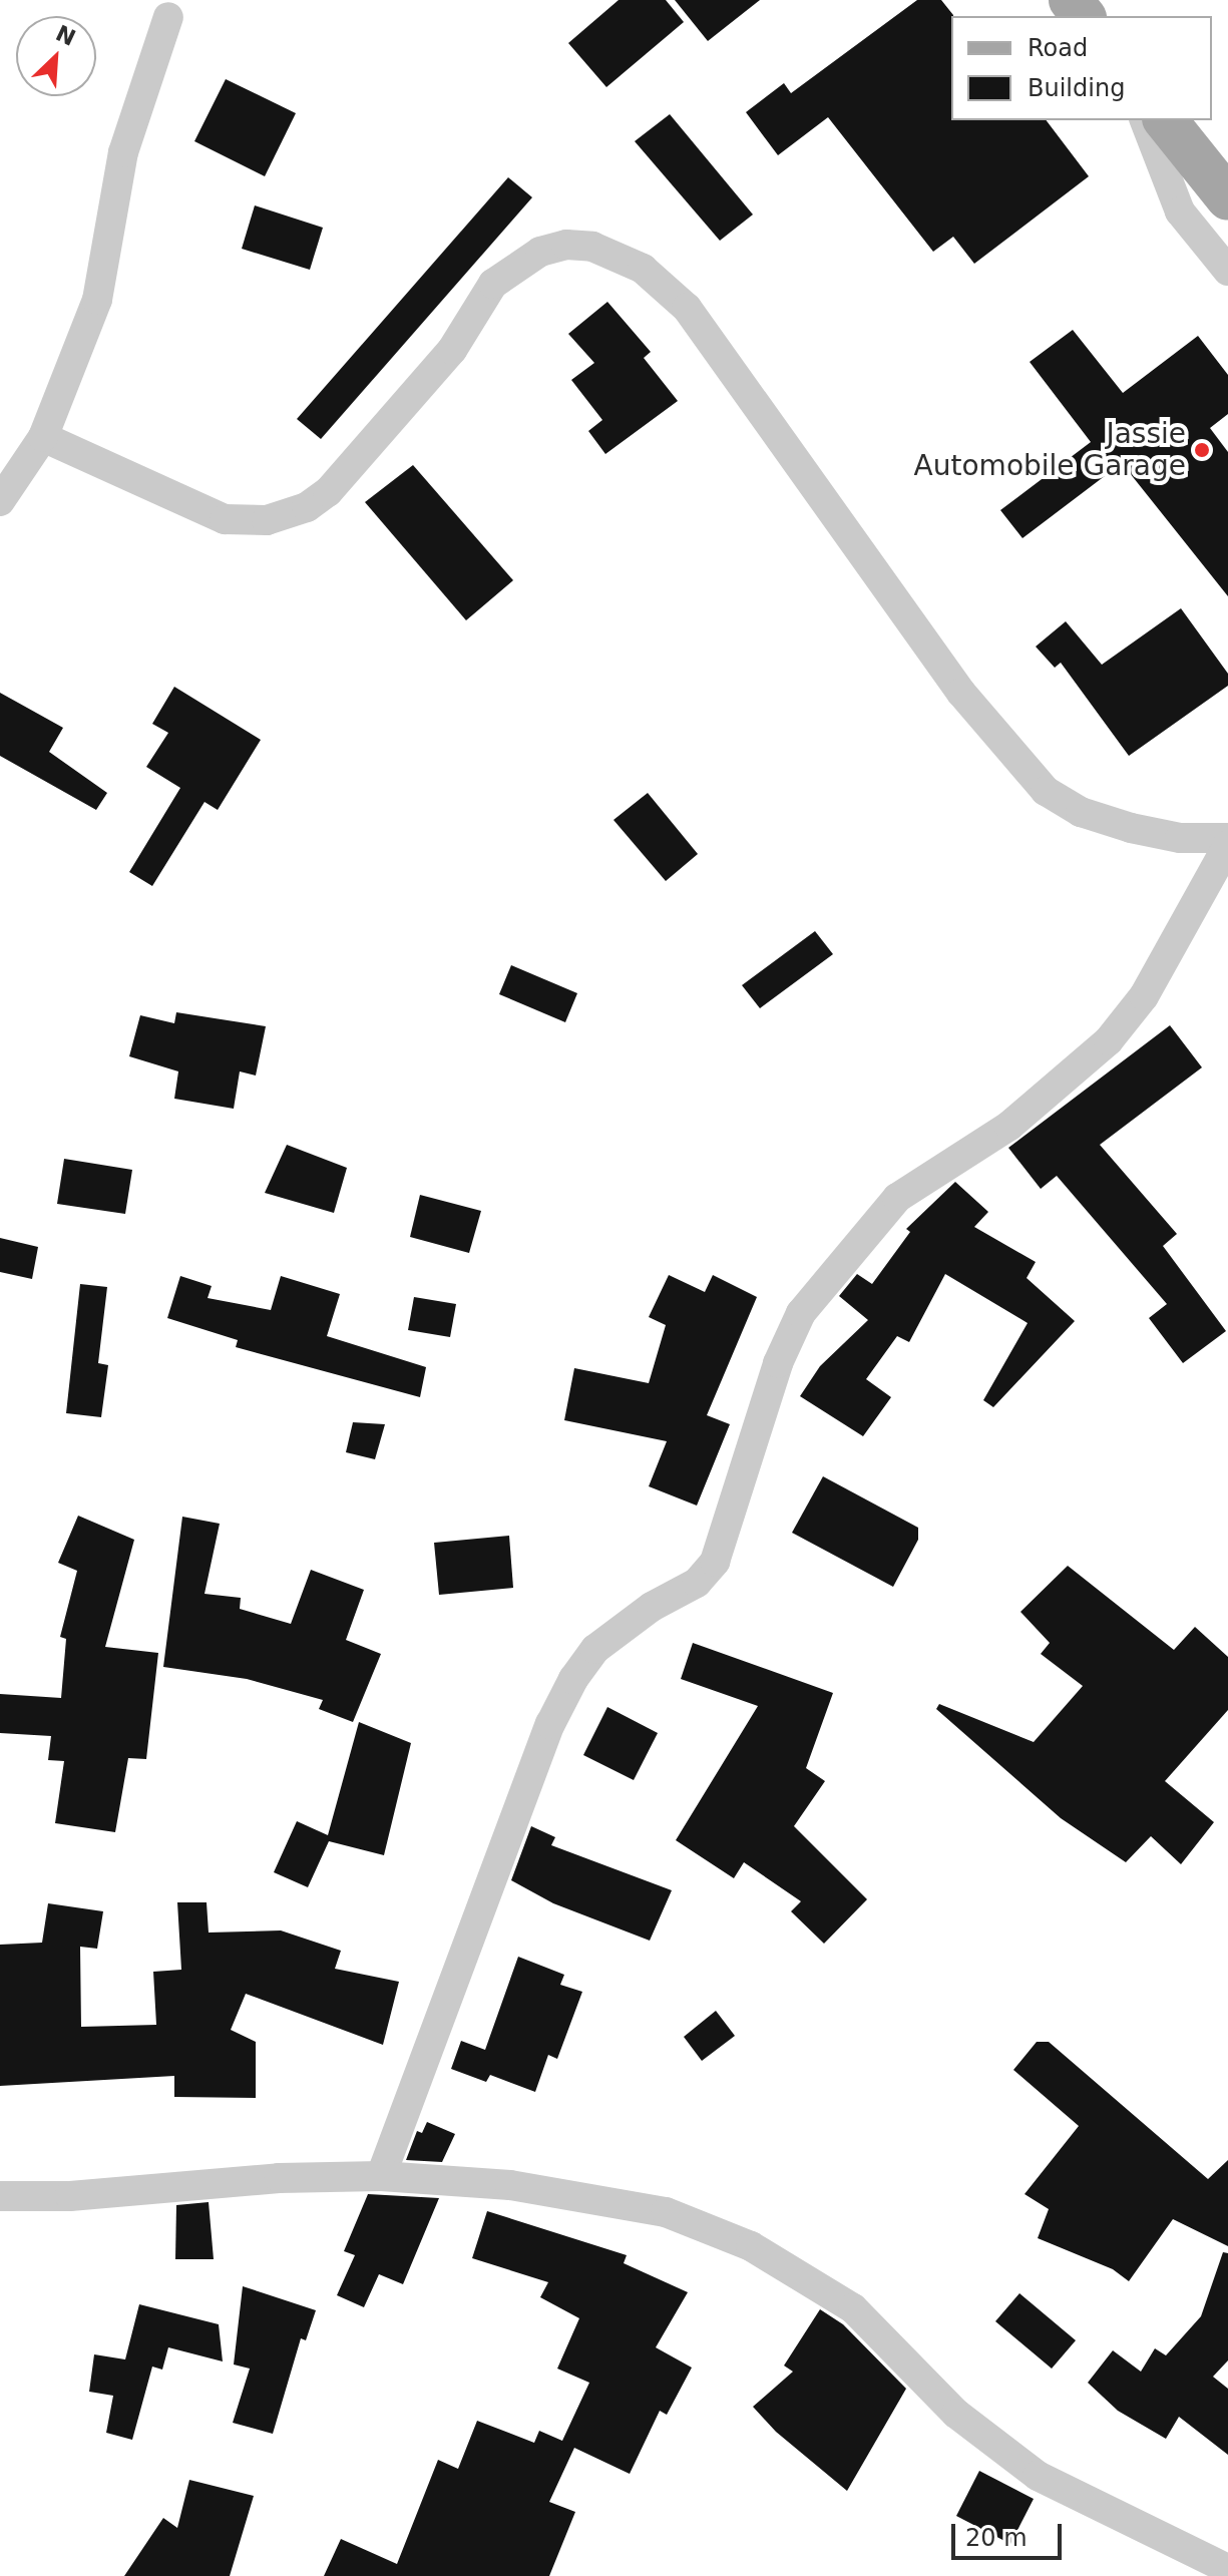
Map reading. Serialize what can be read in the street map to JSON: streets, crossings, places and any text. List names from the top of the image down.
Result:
{
  "places": ["Jassie Automobile Garage"],
  "legend": ["Road", "Building"],
  "scale_bar": "20 m",
  "north": "top right"
}
